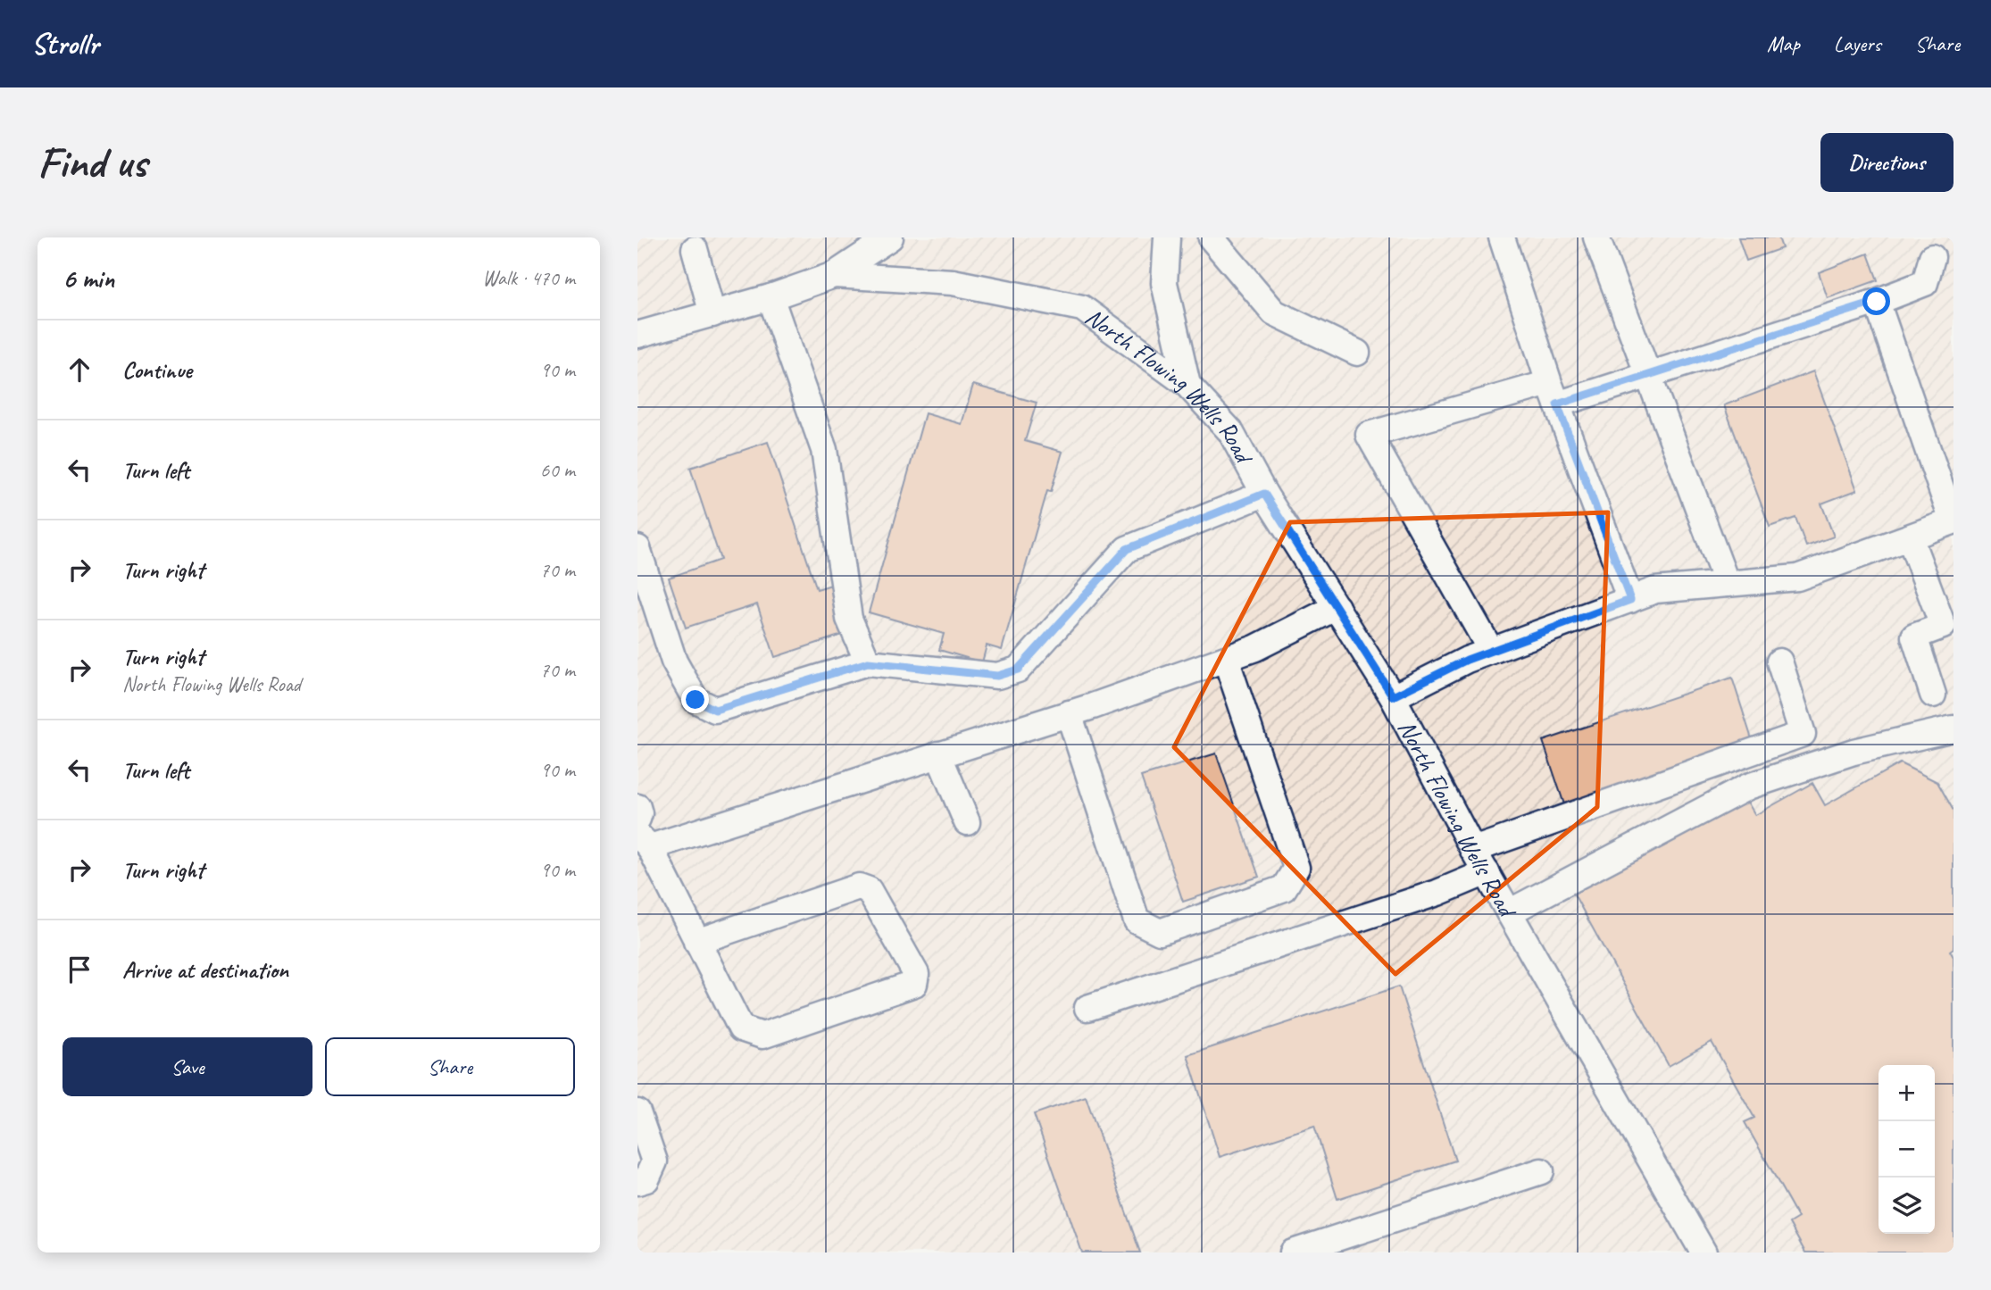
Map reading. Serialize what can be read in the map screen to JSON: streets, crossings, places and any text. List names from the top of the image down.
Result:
{
  "streets": {
    "street": ["North Flowing Wells Road"]
  },
  "page": {
    "header": "Strollr",
    "nav": ["Map", "Layers", "Share"],
    "buttons": [
      "Directions",
      ["Save", "Share"]
    ],
    "title": "Find us",
    "heading": ["6 min", "Walk · 470 m"],
    "list": [
      ["Continue", "90 m"],
      ["Turn left", "60 m"],
      ["Turn right", "70 m"],
      ["Turn right", "North Flowing Wells Road", "70 m"],
      ["Turn left", "90 m"],
      ["Turn right", "90 m"],
      "Arrive at destination"
    ],
    "map_buttons": ["+", "−"]
  }
}
